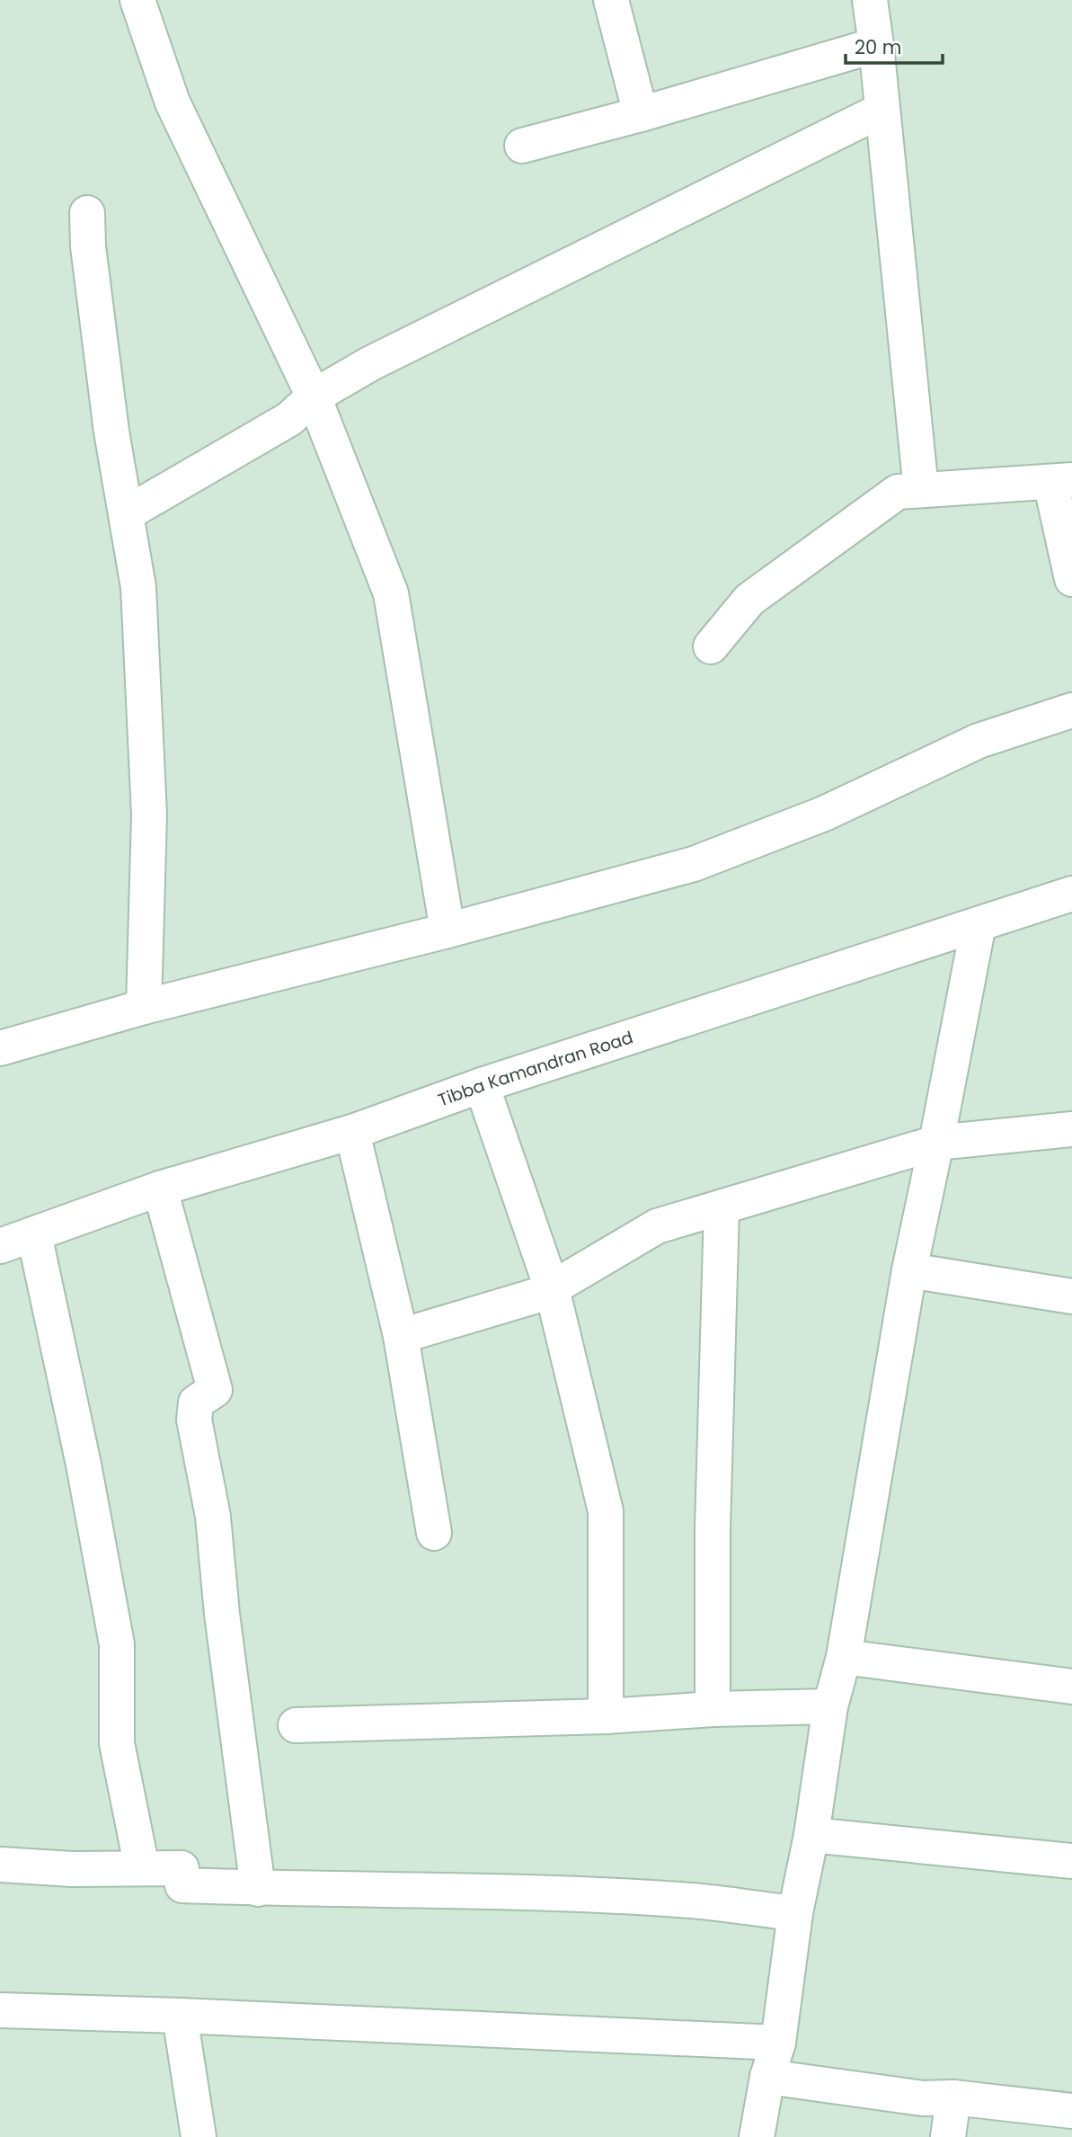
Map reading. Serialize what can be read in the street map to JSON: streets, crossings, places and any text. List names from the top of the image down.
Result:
{
  "streets": {
    "street": ["Tibba Kamandran Road"]
  },
  "scale_bar": "20 m"
}
